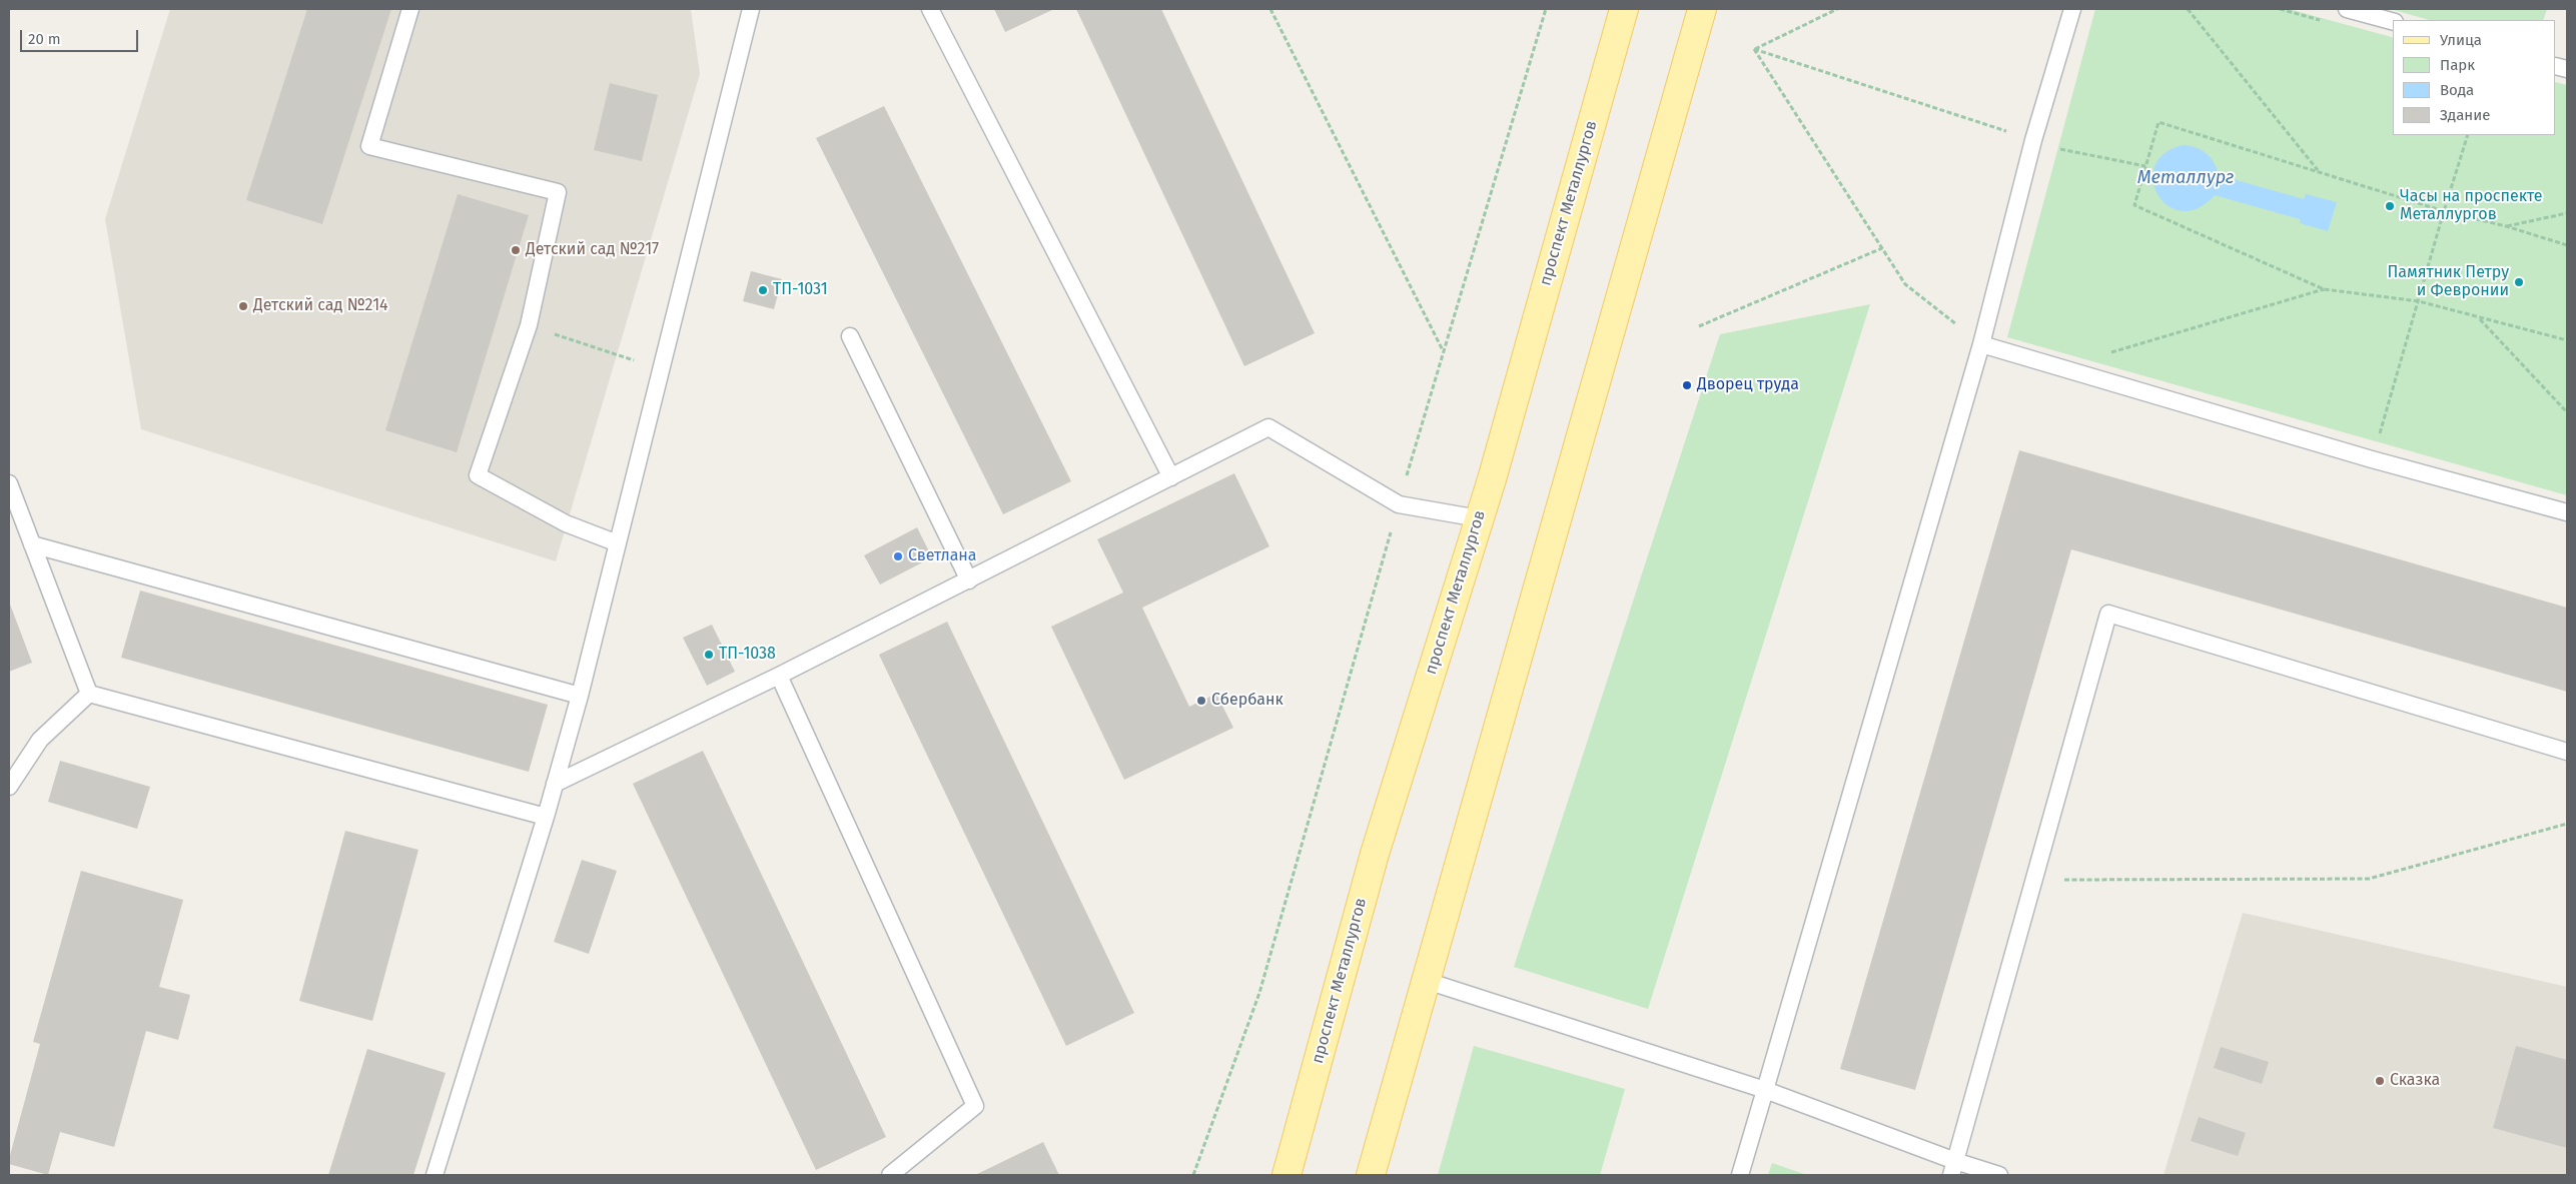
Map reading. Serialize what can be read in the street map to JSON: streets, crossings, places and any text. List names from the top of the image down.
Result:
{
  "streets": {
    "main road": ["проспект Металлургов"]
  },
  "water": ["Металлург"],
  "places": [
    "Часы на проспекте Металлургов",
    "Детский сад №217",
    "Памятник Петру и Февронии",
    "ТП-1031",
    "Детский сад №214",
    "Дворец труда",
    "Светлана",
    "ТП-1038",
    "Сбербанк",
    "Сказка"
  ],
  "legend": [
    "Улица",
    "Парк",
    "Вода",
    "Здание"
  ],
  "scale_bar": "20 m"
}
